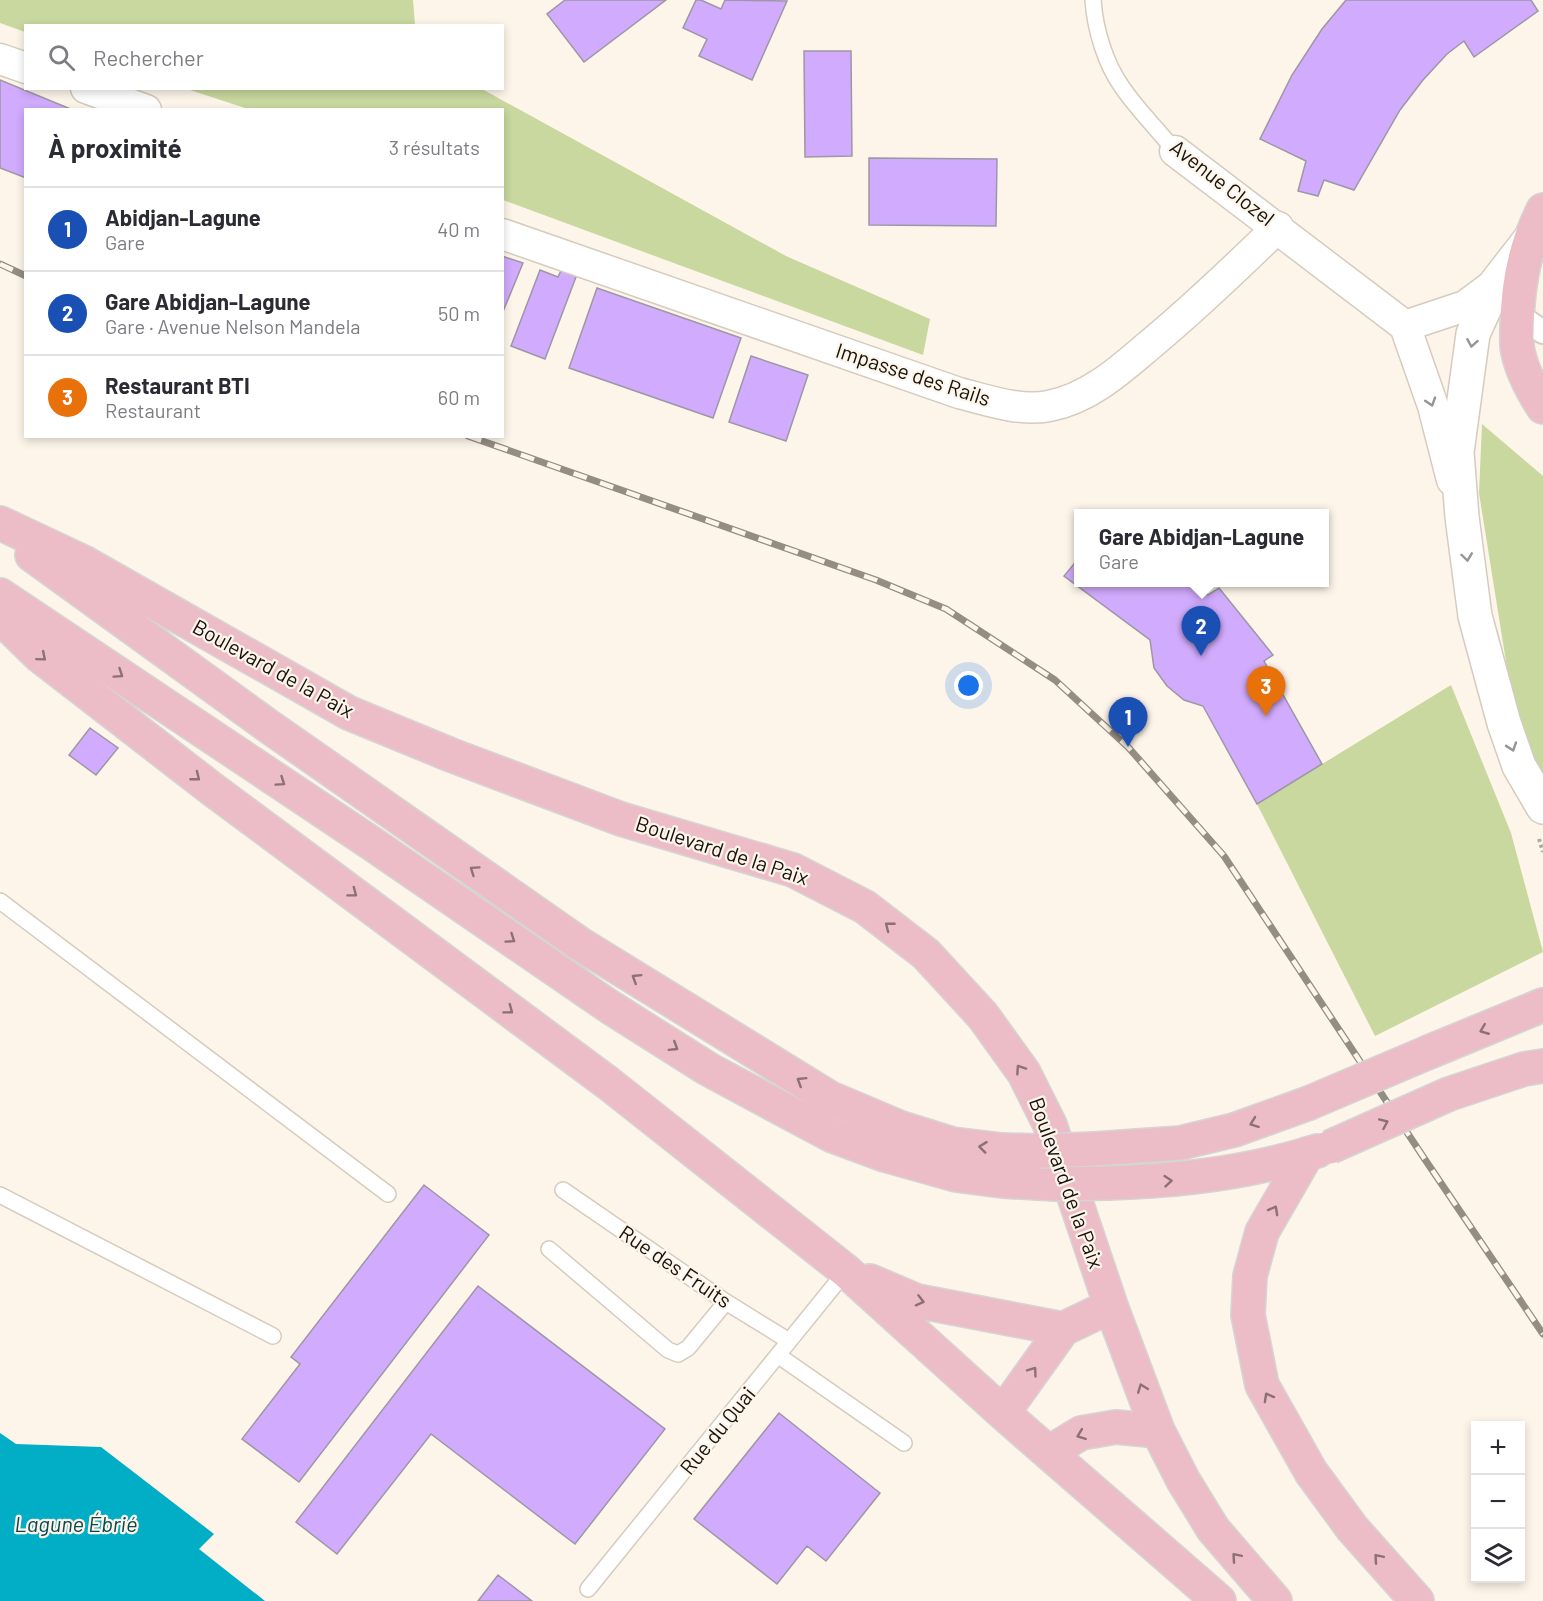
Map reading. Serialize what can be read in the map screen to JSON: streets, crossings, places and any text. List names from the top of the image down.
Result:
{
  "streets": {
    "main road": ["Boulevard de la Paix"],
    "street": ["Avenue Clozel", "Impasse des Rails"],
    "lane": ["Rue des Fruits", "Rue du Quai"]
  },
  "crossings": [
    ["Avenue Clozel", "Impasse des Rails"],
    ["Rue des Fruits", "Rue du Quai"]
  ],
  "water": ["Lagune Ébrié"],
  "page": {
    "search": "Rechercher",
    "heading": ["À proximité", "3 résultats"],
    "list": [
      {
        "mark": "1",
        "name": "Abidjan-Lagune",
        "note": "Gare",
        "value": "40 m"
      },
      {
        "mark": "2",
        "name": "Gare Abidjan-Lagune",
        "note": "Gare · Avenue Nelson Mandela",
        "value": "50 m"
      },
      {
        "mark": "3",
        "name": "Restaurant BTI",
        "note": "Restaurant",
        "value": "60 m"
      }
    ],
    "popup": ["Gare Abidjan-Lagune", "Gare"],
    "pins": ["2", "3", "1"],
    "map_buttons": ["+", "−"]
  }
}
